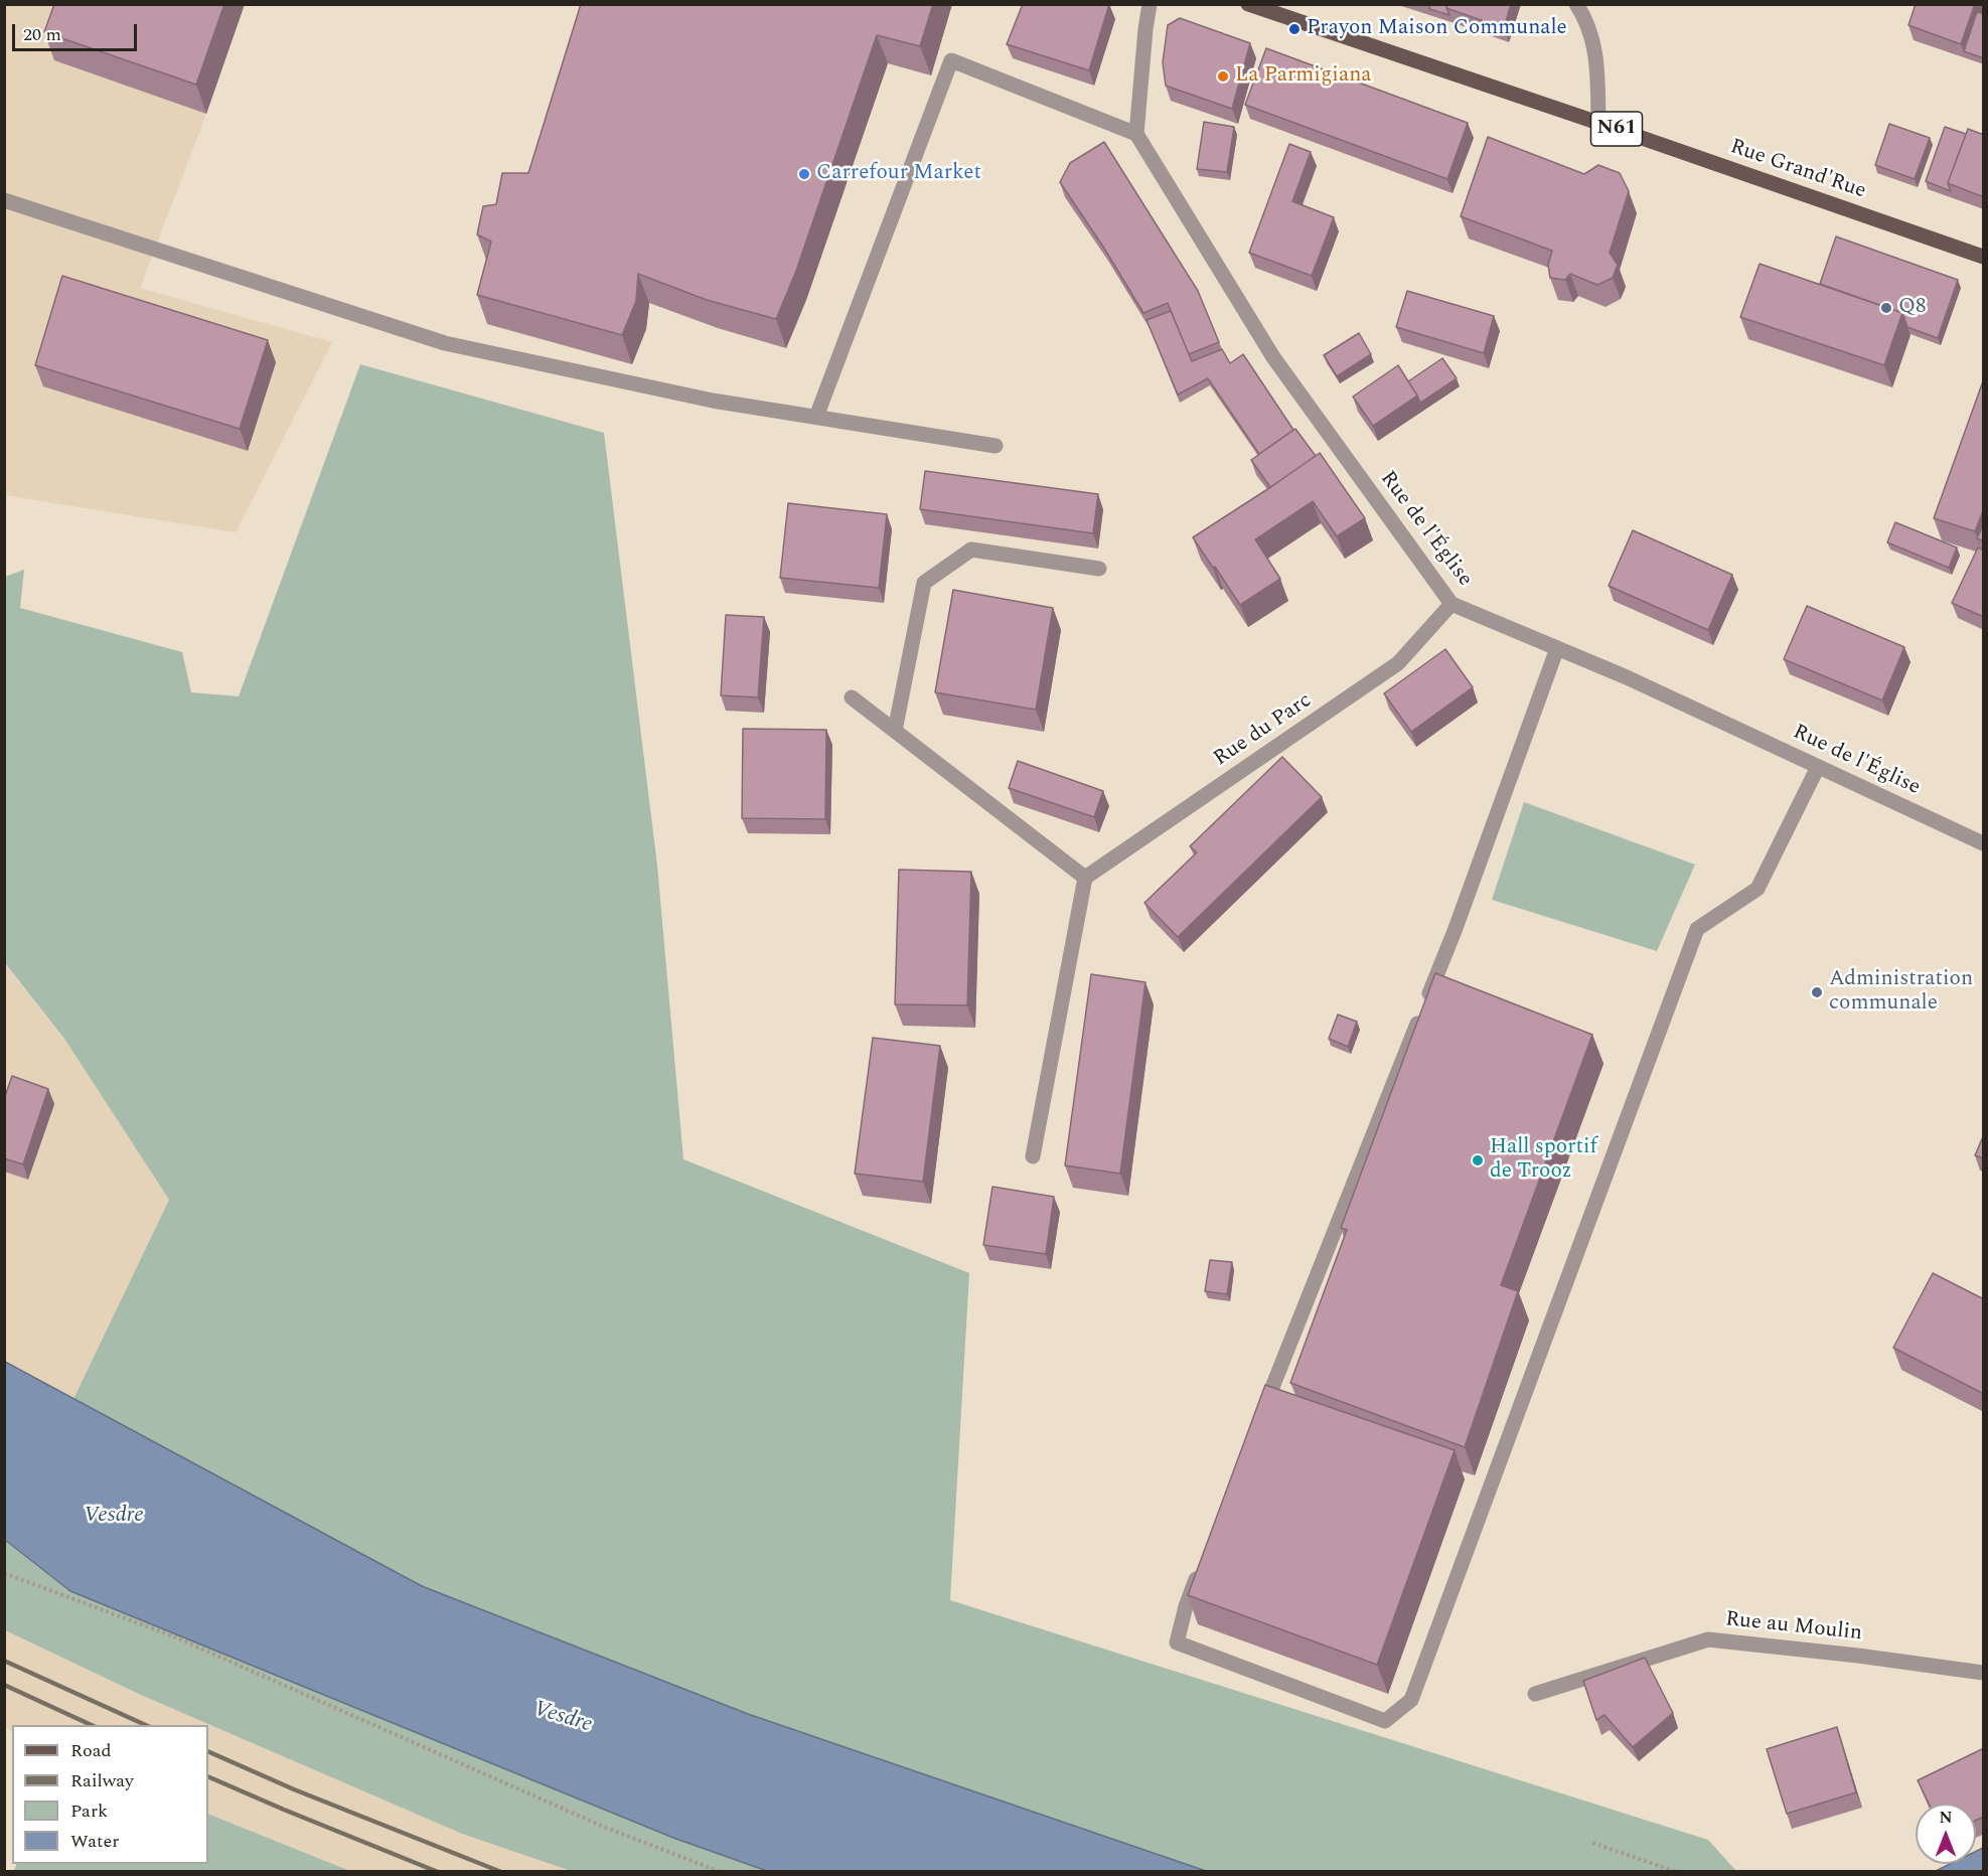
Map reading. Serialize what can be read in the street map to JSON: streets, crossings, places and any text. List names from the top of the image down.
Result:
{
  "streets": {
    "main road": ["N61", "Rue Grand'Rue"],
    "street": ["Rue de l'Église", "Rue du Parc", "Rue au Moulin"]
  },
  "crossings": [
    ["Rue de l'Église", "Rue du Parc"]
  ],
  "water": ["Vesdre"],
  "places": [
    "Prayon Maison Communale",
    "La Parmigiana",
    "Carrefour Market",
    "Q8",
    "Administration communale",
    "Hall sportif de Trooz"
  ],
  "legend": [
    "Road",
    "Railway",
    "Park",
    "Water"
  ],
  "scale_bar": "20 m",
  "north": "top"
}
